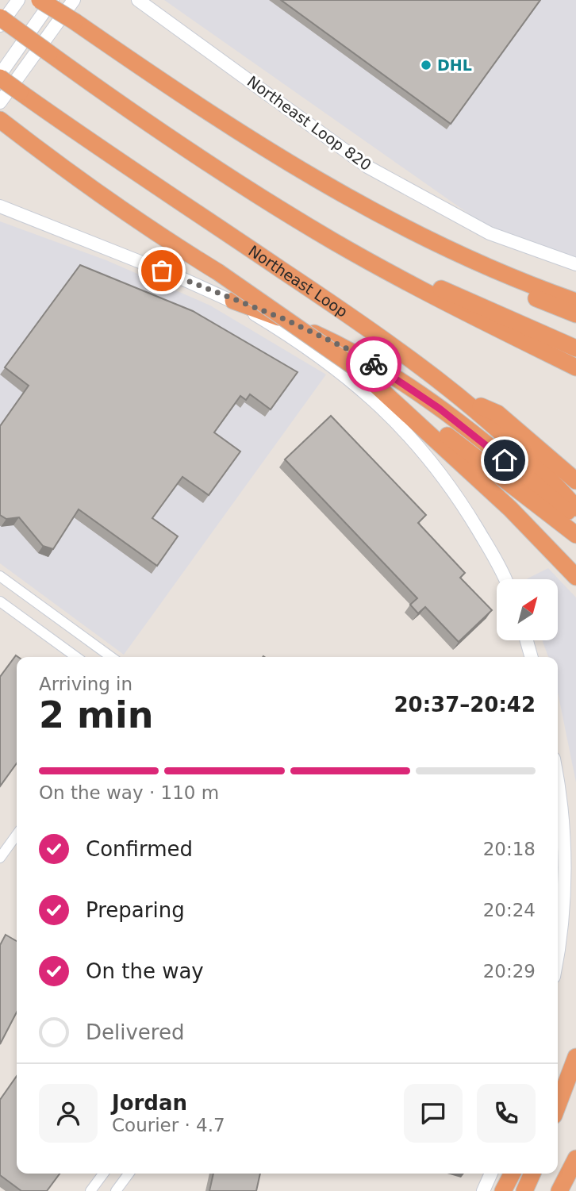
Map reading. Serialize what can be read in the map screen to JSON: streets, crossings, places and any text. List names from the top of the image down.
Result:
{
  "streets": {
    "highway": ["Northeast Loop"],
    "main road": ["Northeast Loop 820"]
  },
  "places": ["DHL"],
  "north": "top right",
  "page": {
    "heading": ["2 min", "Arriving in", "20:37–20:42"],
    "panel": ["Jordan", "Courier · 4.7"],
    "bar": "On the way · 110 m",
    "list": [
      ["Confirmed", "20:18"],
      ["Preparing", "20:24"],
      ["On the way", "20:29"],
      "Delivered"
    ]
  }
}
